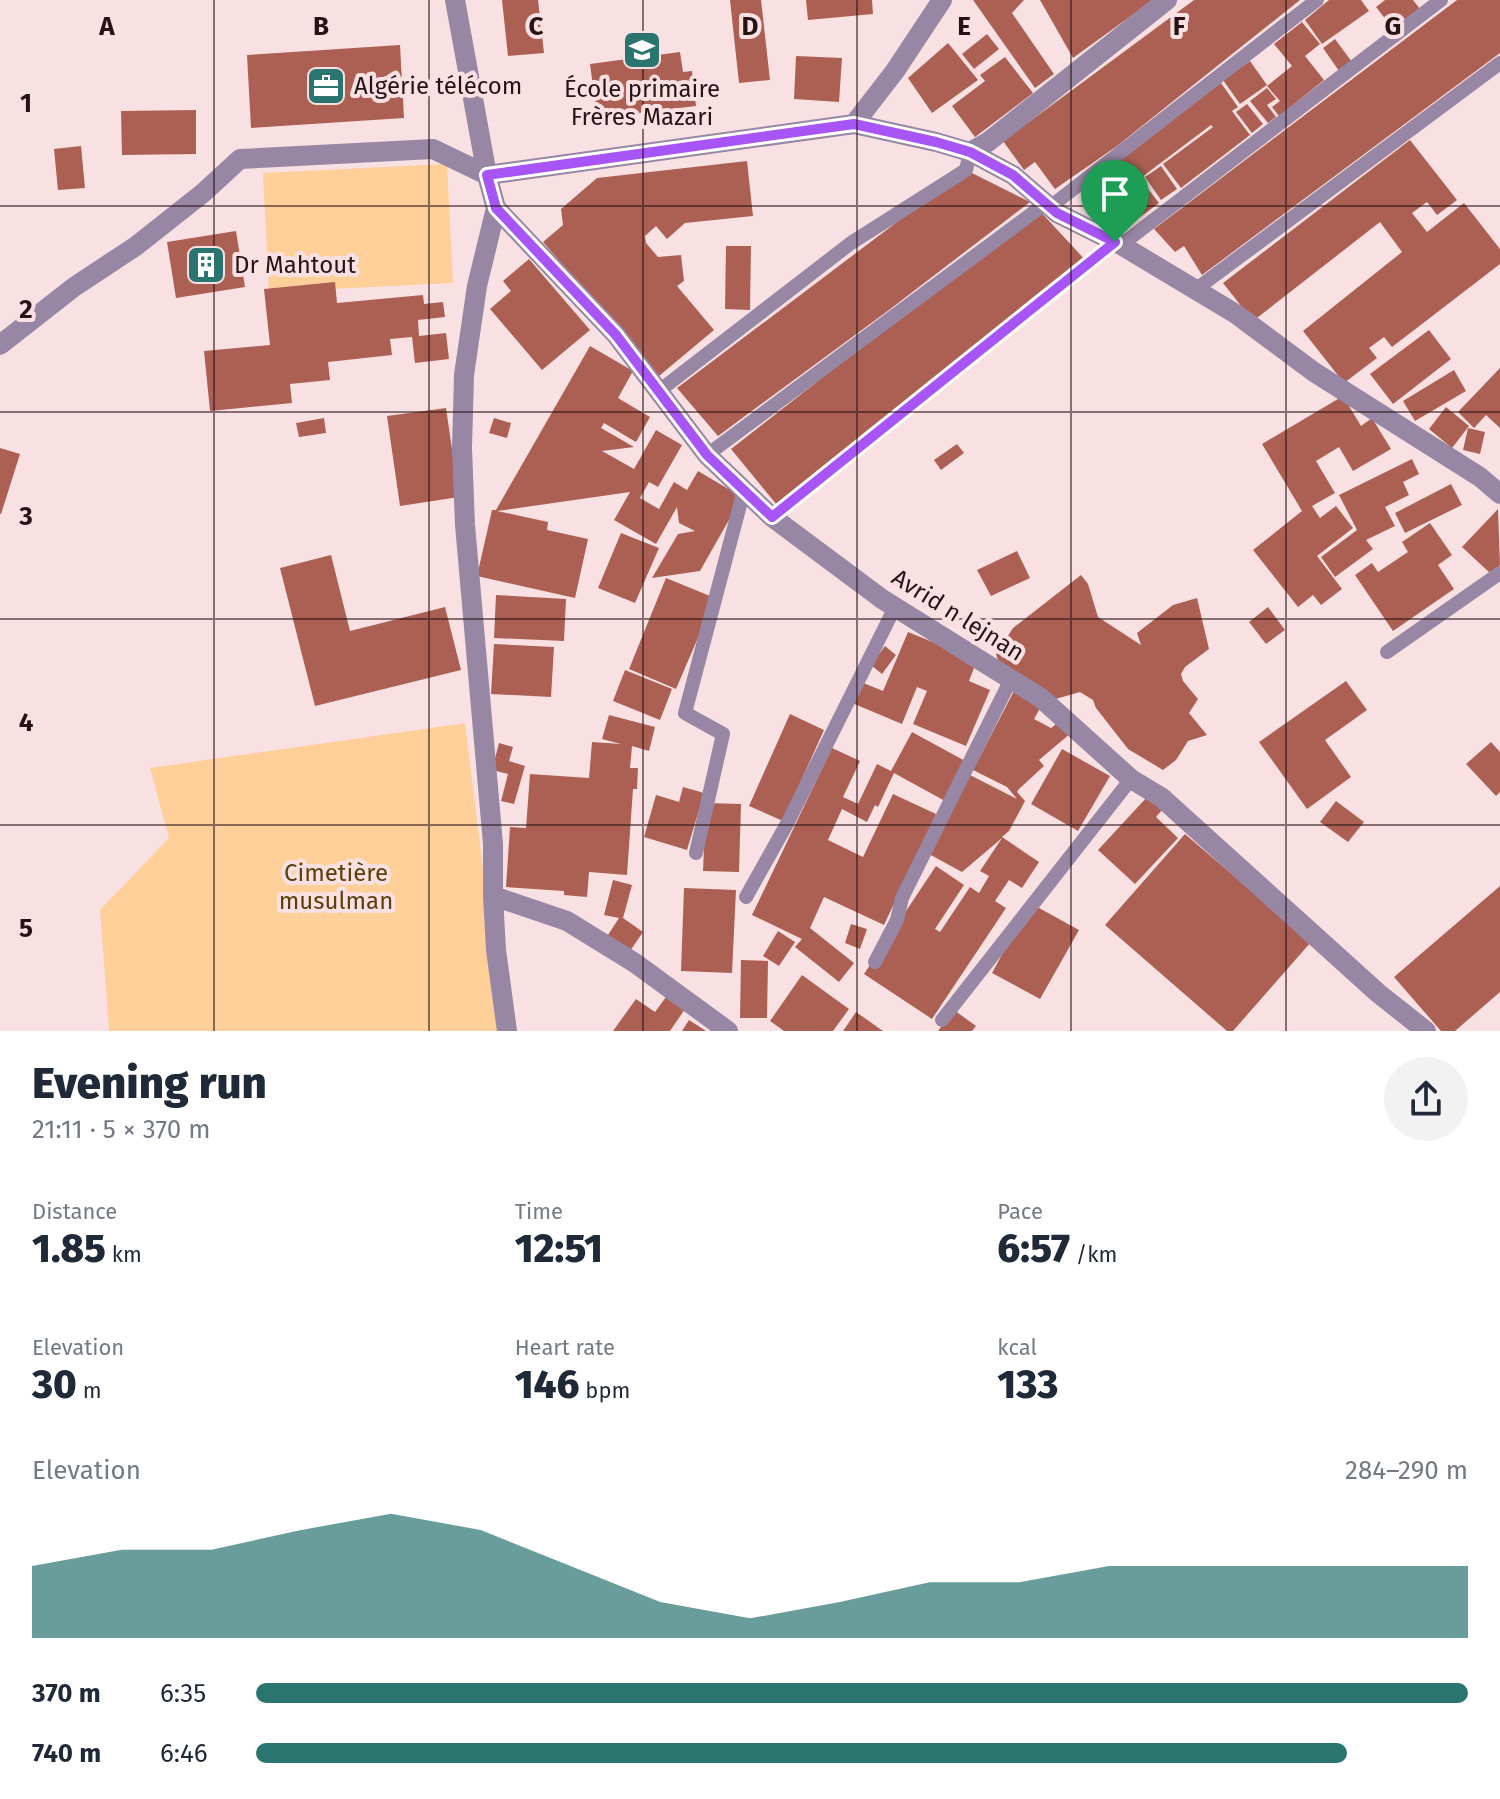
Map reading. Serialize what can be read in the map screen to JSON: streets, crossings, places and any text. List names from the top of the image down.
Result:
{
  "streets": {
    "street": ["Avrid n lejnan"]
  },
  "parks": ["Cimetière musulman"],
  "places": {
    "school or university": ["École primaire Frères Mazari"],
    "office": ["Algérie télécom"],
    "building": ["Dr Mahtout"]
  },
  "page": {
    "heading": ["Evening run", "21:11 · 5 × 370 m"],
    "stats": [
      ["Distance", "1.85 km"],
      ["Time", "12:51"],
      ["Pace", "6:57 /km"],
      ["Elevation", "30 m"],
      ["Heart rate", "146 bpm"],
      ["kcal", "133"]
    ],
    "chart": ["Elevation", "284–290 m"],
    "list": [
      {
        "name": "370 m",
        "note": "6:35"
      },
      {
        "name": "740 m",
        "note": "6:46"
      }
    ]
  },
  "grid": {
    "columns": [
      "A",
      "B",
      "C",
      "D",
      "E",
      "F",
      "G"
    ],
    "rows": [
      "1",
      "2",
      "3",
      "4",
      "5"
    ]
  }
}
